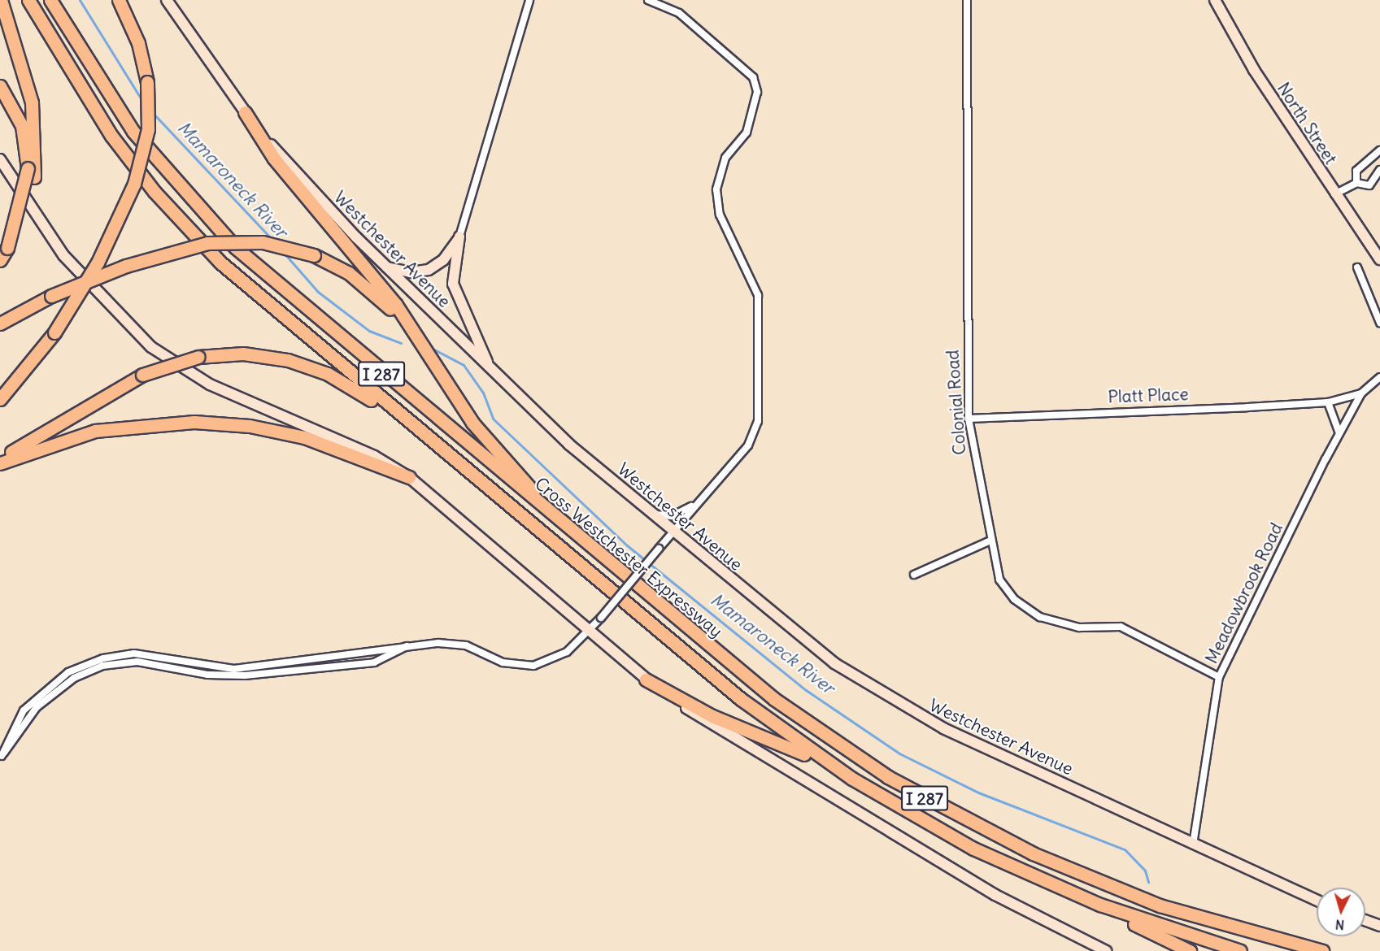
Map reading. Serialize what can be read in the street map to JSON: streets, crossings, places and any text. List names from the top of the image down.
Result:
{
  "streets": {
    "highway": ["I 287", "Cross Westchester Expressway"],
    "main road": ["North Street", "Westchester Avenue"],
    "street": ["Platt Place", "Colonial Road", "Meadowbrook Road"]
  },
  "crossings": [
    ["Westchester Avenue", "Meadowbrook Road"],
    ["Platt Place", "Colonial Road"],
    ["Platt Place", "Meadowbrook Road"],
    ["Colonial Road", "Meadowbrook Road"]
  ],
  "water": ["Mamaroneck River"],
  "north": "bottom"
}
